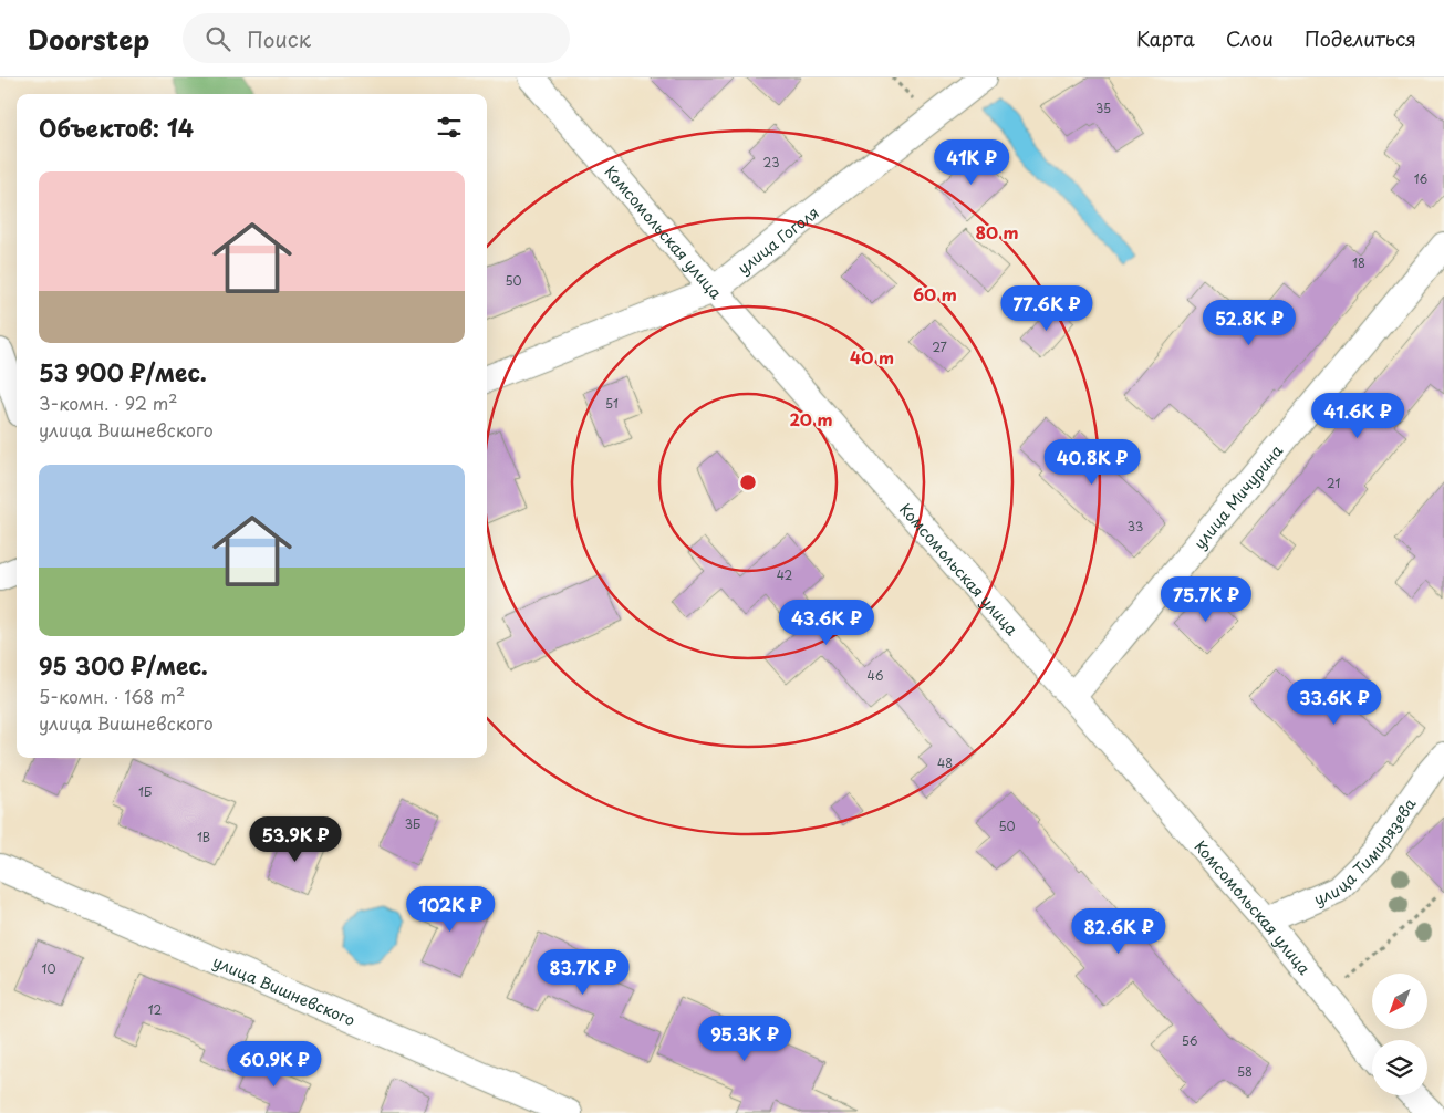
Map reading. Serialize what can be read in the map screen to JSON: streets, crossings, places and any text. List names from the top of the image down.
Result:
{
  "streets": {
    "street": [
      "Комсомольская улица",
      "улица Гоголя",
      "улица Мичурина",
      "улица Тимирязева",
      "улица Вишневского"
    ]
  },
  "crossings": [
    ["Комсомольская улица", "улица Гоголя"],
    ["Комсомольская улица", "улица Мичурина"],
    ["Комсомольская улица", "улица Тимирязева"]
  ],
  "house_numbers": [
    "35",
    "23",
    "16",
    "18",
    "50",
    "27",
    "51",
    "21",
    "33",
    "42",
    "46",
    "48",
    "1Б",
    "3Б",
    "50",
    "1В",
    "10",
    "12",
    "56",
    "58"
  ],
  "north": "bottom left",
  "page": {
    "header": "Doorstep",
    "search": "Поиск",
    "nav": ["Карта", "Слои", "Поделиться"],
    "heading": "Объектов: 14",
    "price": [
      "41K ₽",
      "77.6K ₽",
      "52.8K ₽",
      "41.6K ₽",
      "40.8K ₽",
      "75.7K ₽",
      "43.6K ₽",
      "33.6K ₽",
      "53.9K ₽",
      "102K ₽",
      "82.6K ₽",
      "83.7K ₽",
      "95.3K ₽",
      "60.9K ₽"
    ],
    "list": [
      {
        "name": "53 900 ₽/мес.",
        "note": "3-комн. · 92 m² · улица Вишневского"
      },
      {
        "name": "95 300 ₽/мес.",
        "note": "5-комн. · 168 m² · улица Вишневского"
      }
    ]
  },
  "rings": [
    "80 m",
    "60 m",
    "40 m",
    "20 m"
  ]
}
